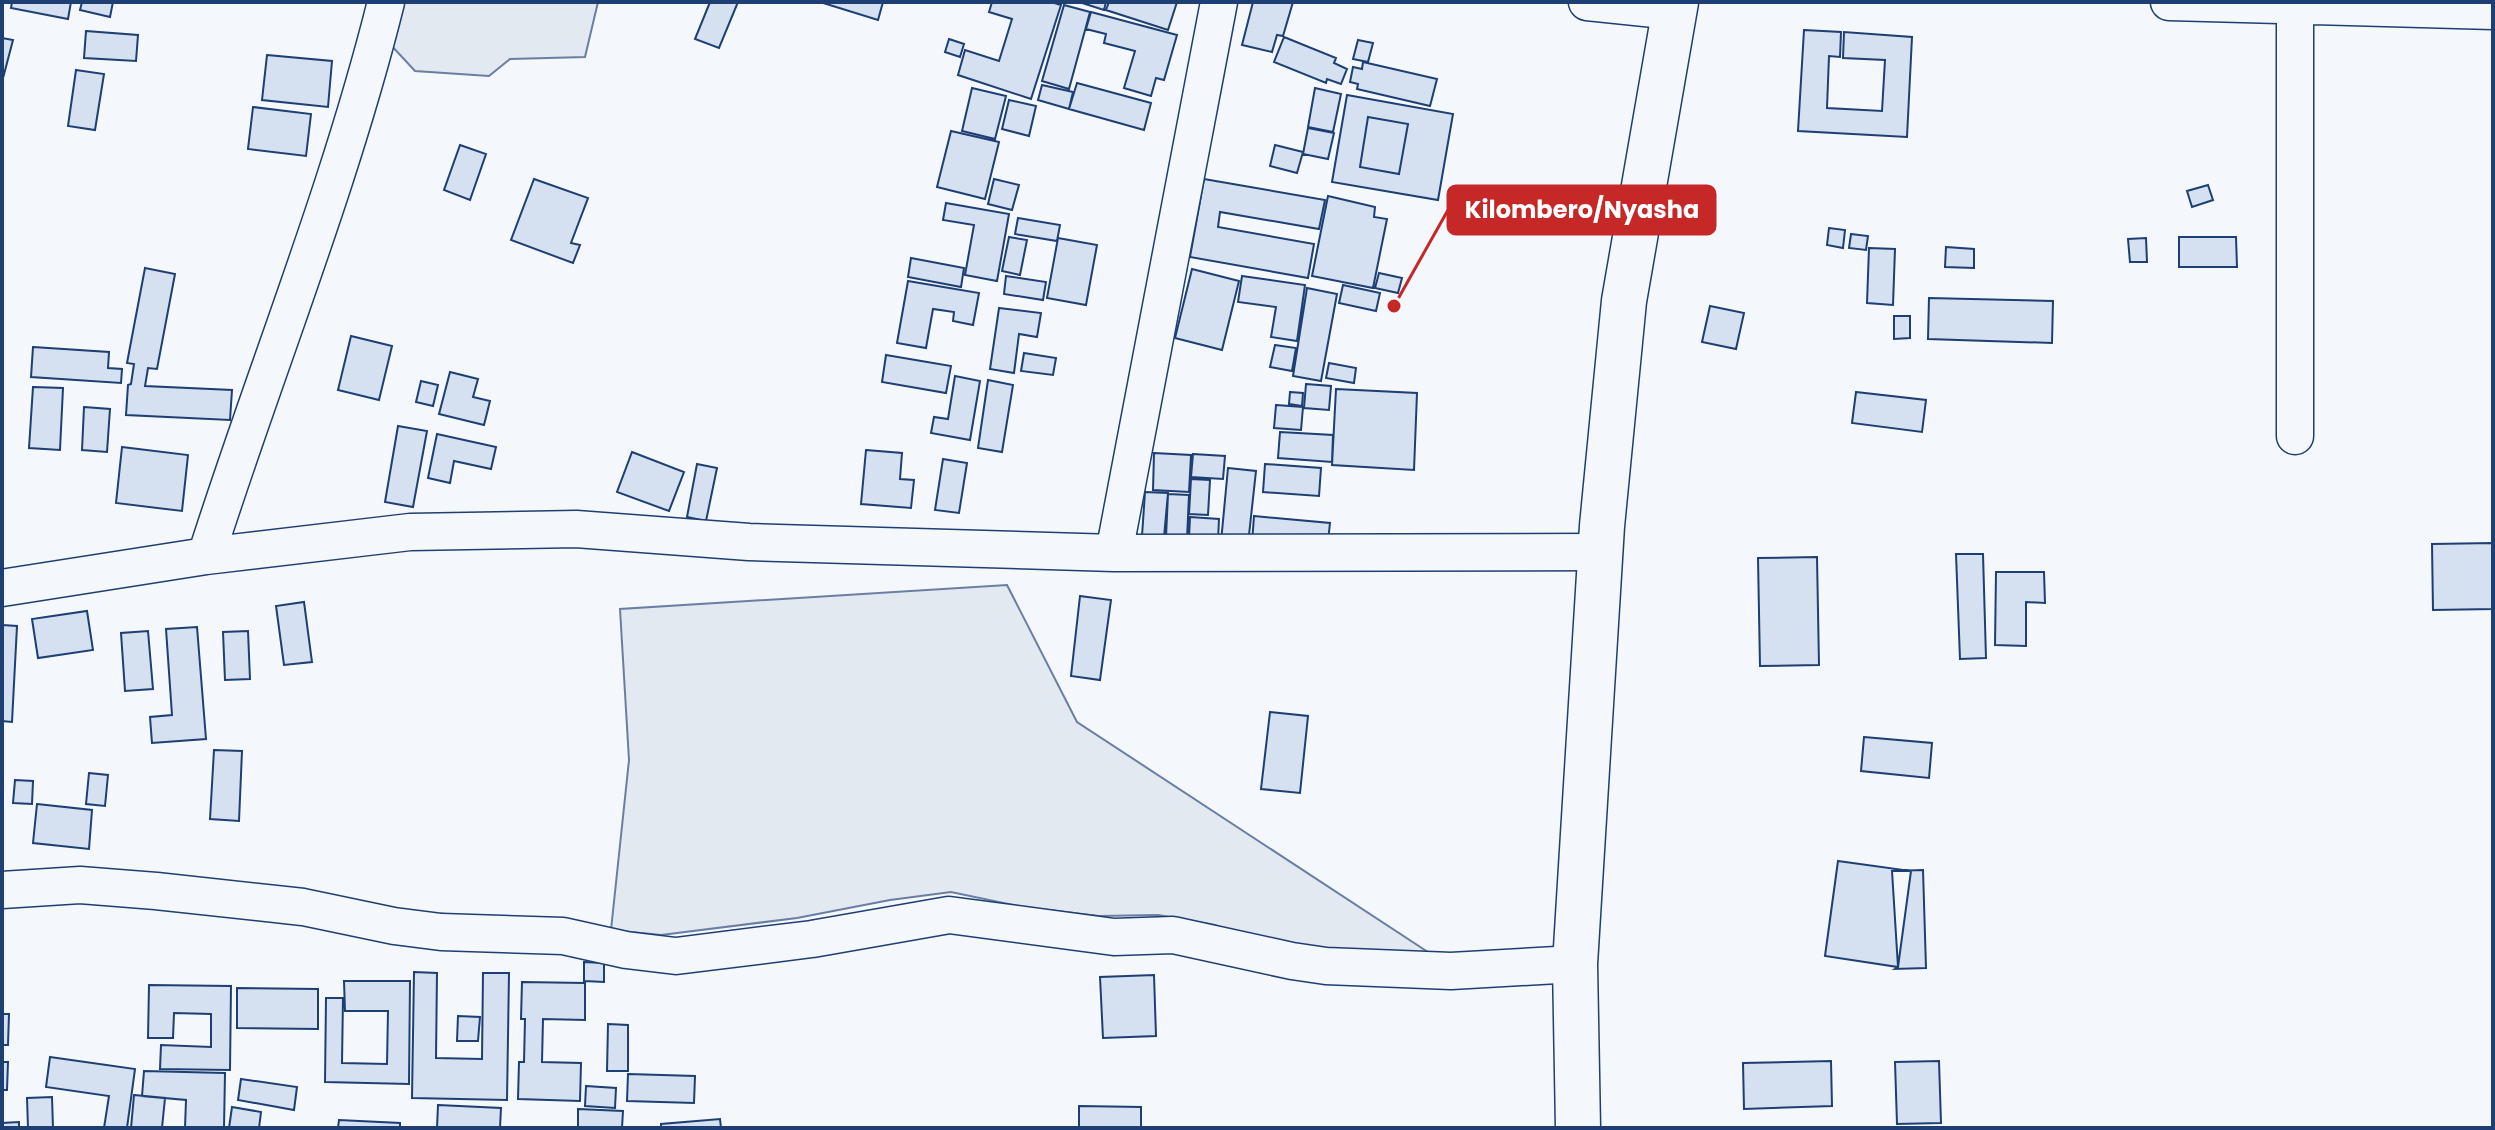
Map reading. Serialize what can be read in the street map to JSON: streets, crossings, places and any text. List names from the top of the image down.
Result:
{
  "places": ["Kilombero/Nyasha"]
}
